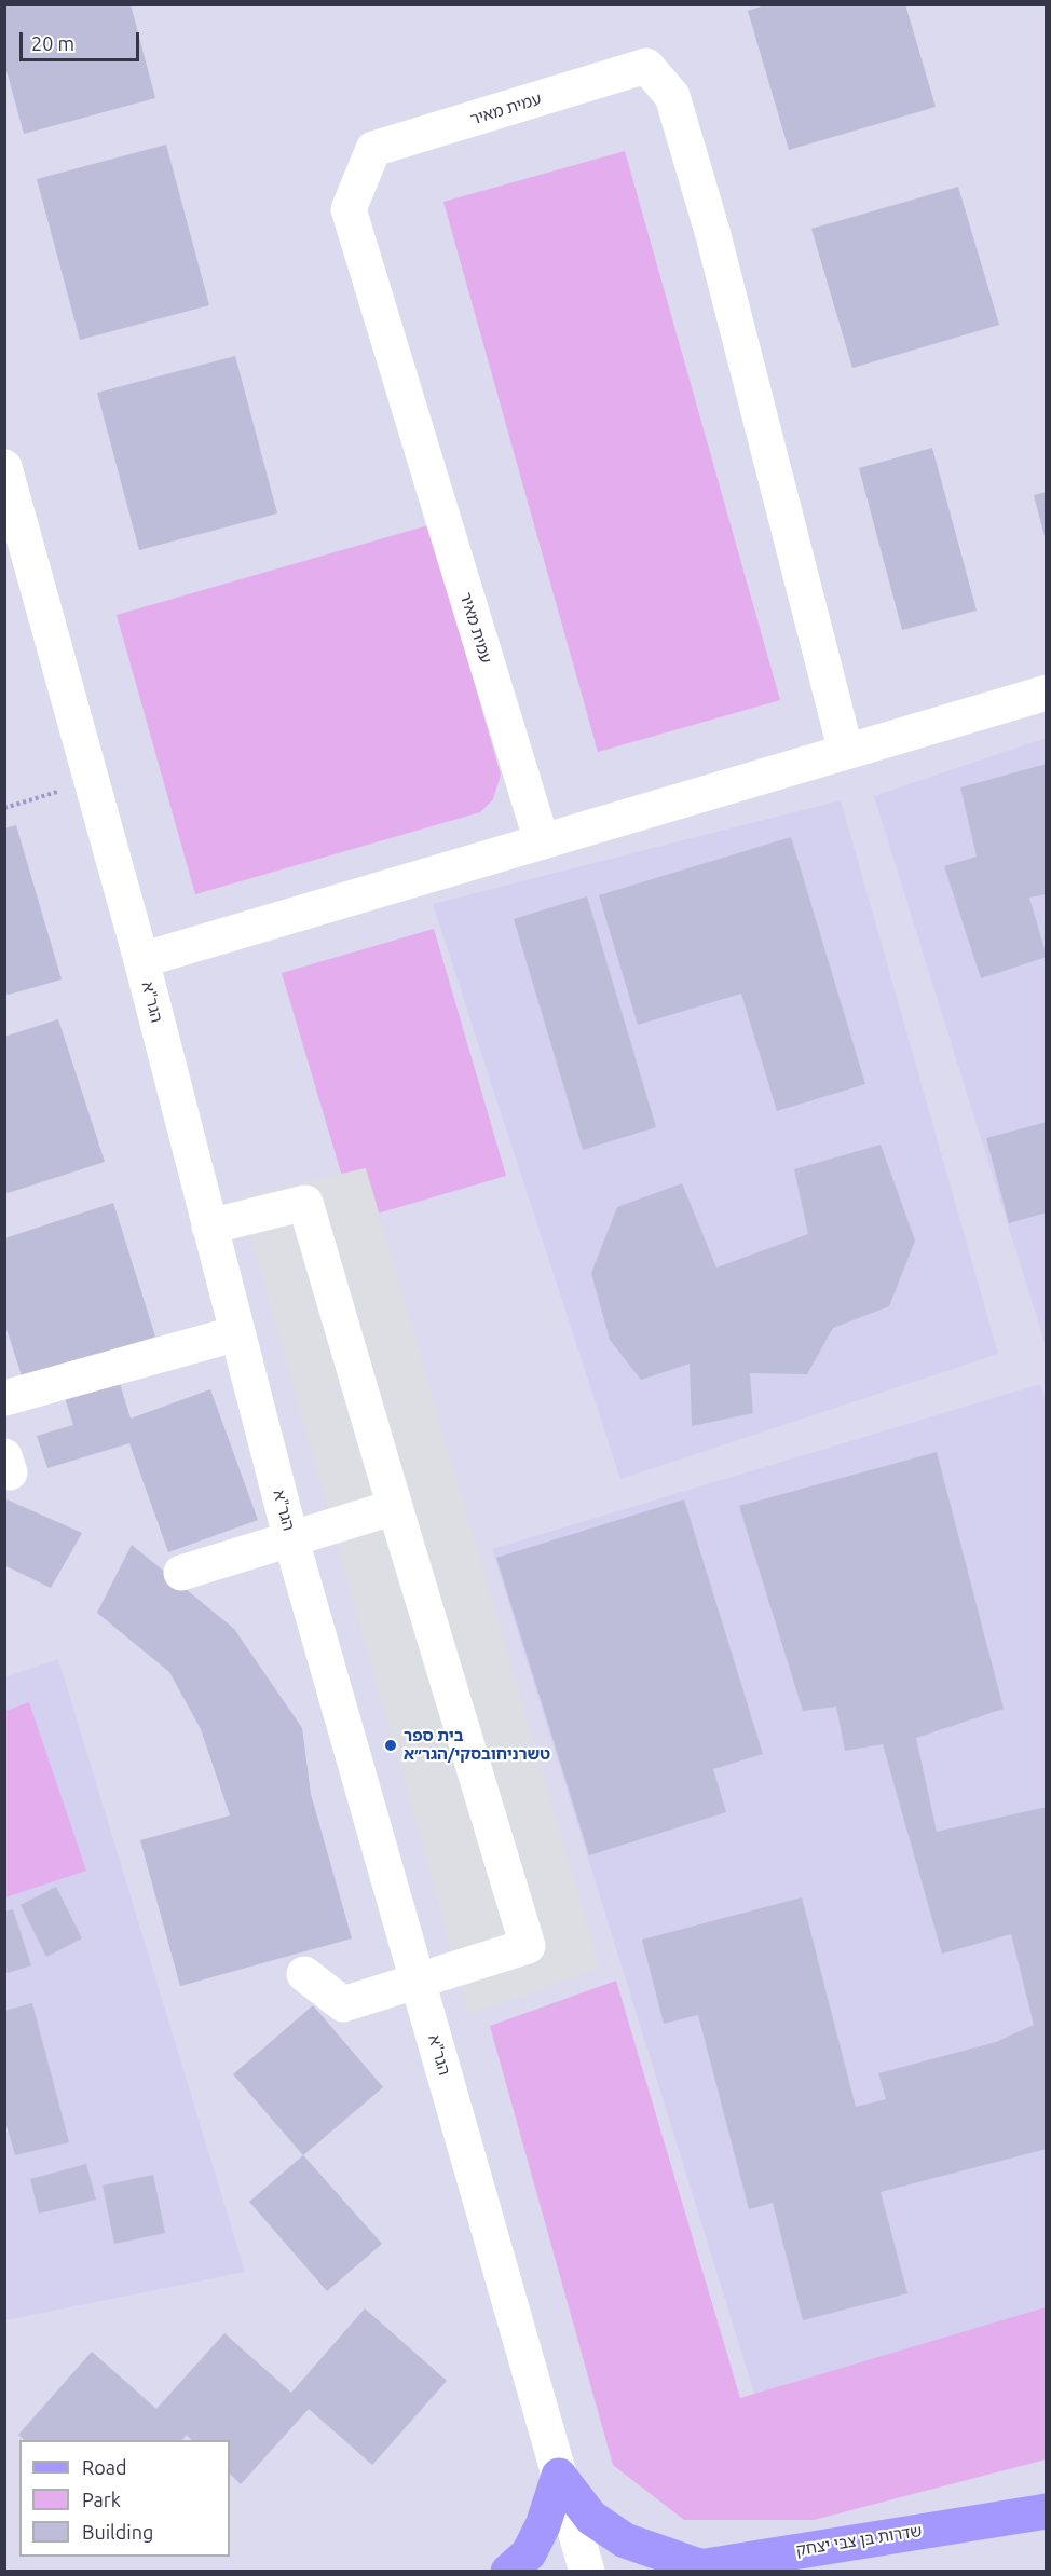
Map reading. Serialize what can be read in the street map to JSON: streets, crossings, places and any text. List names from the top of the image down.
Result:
{
  "streets": {
    "main road": ["שדרות בן צבי יצחק"],
    "street": ["עמית מאיר", "הגר\"א"]
  },
  "places": ["בית ספר טשרניחובסקי/הגר״א"],
  "legend": ["Road", "Park", "Building"],
  "scale_bar": "20 m"
}
